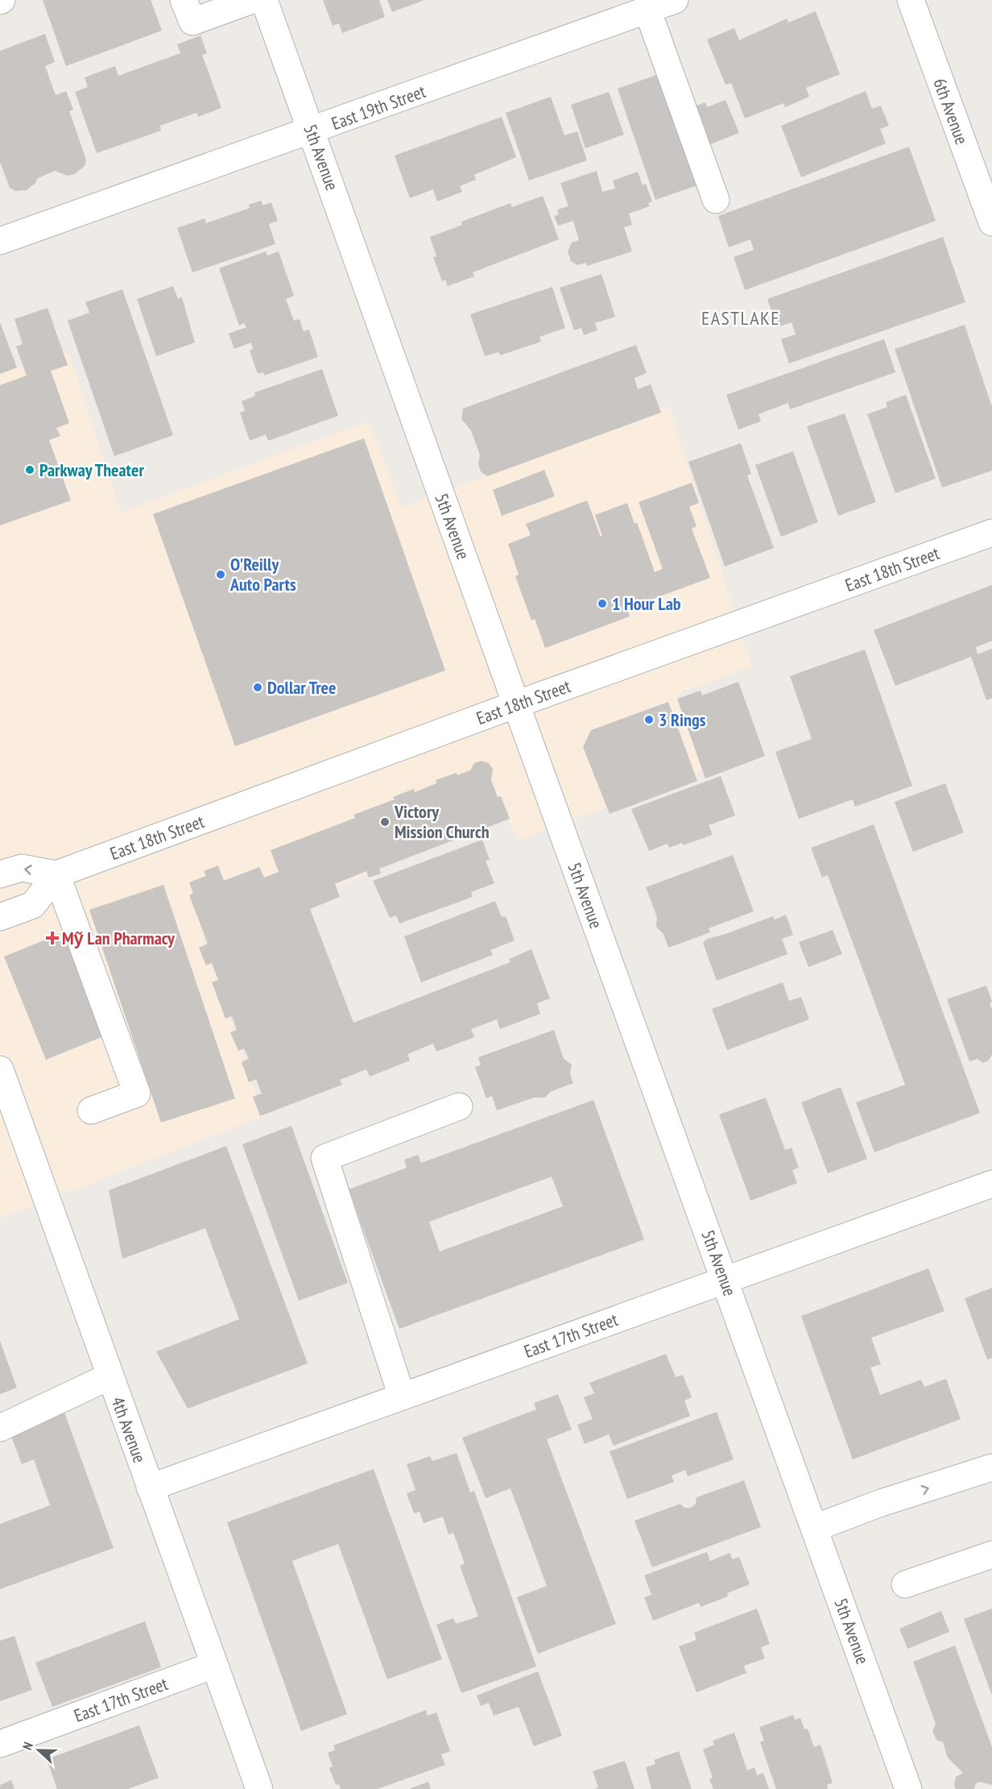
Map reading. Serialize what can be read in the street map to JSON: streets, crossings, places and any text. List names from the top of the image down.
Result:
{
  "streets": {
    "street": [
      "East 19th Street",
      "6th Avenue",
      "5th Avenue",
      "East 18th Street",
      "East 17th Street",
      "4th Avenue"
    ]
  },
  "crossings": [
    ["East 19th Street", "5th Avenue"],
    ["5th Avenue", "East 18th Street"],
    ["5th Avenue", "East 17th Street"],
    ["East 17th Street", "4th Avenue"]
  ],
  "districts": ["EASTLAKE"],
  "places": {
    "other": [
      "Parkway Theater",
      "O'Reilly Auto Parts",
      "1 Hour Lab",
      "Dollar Tree",
      "3 Rings",
      "Victory Mission Church"
    ],
    "health": ["Mỹ Lan Pharmacy"]
  },
  "north": "left"
}
